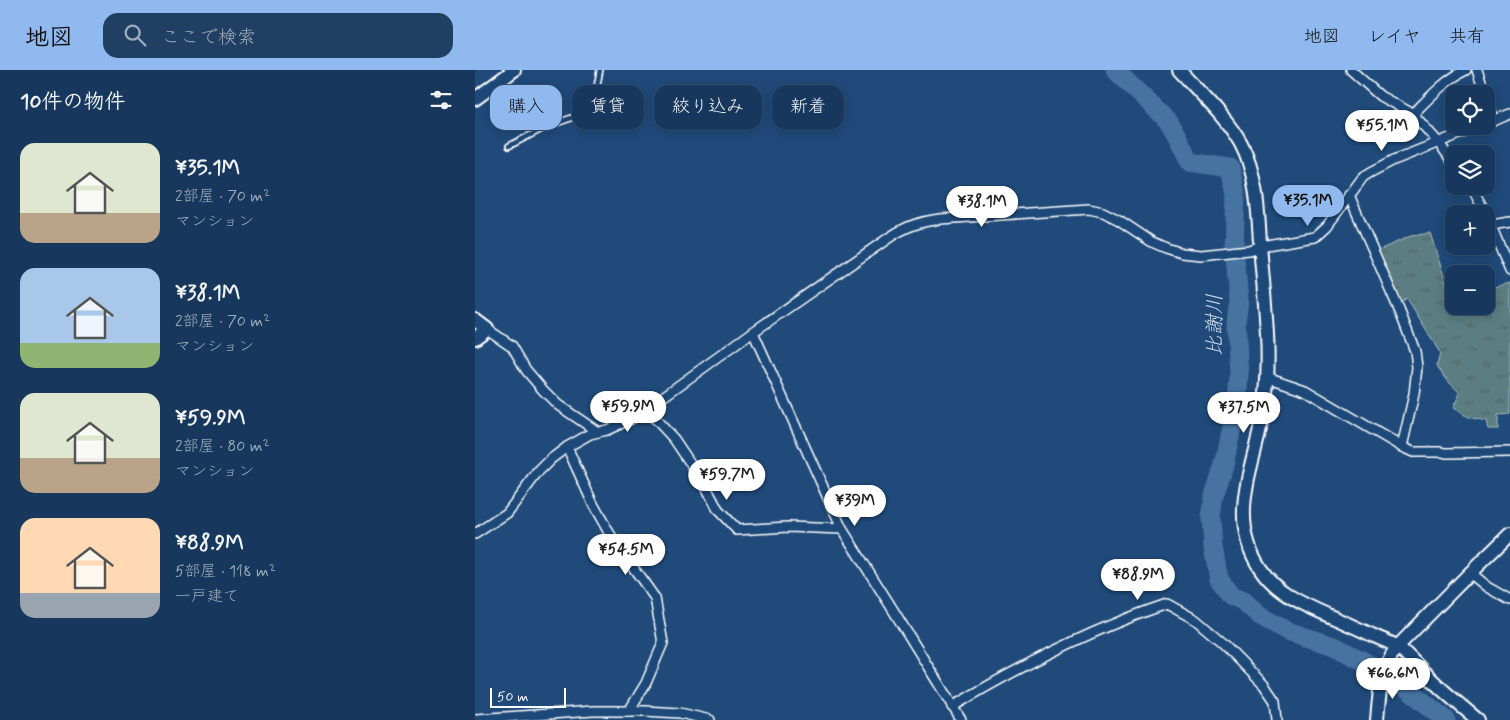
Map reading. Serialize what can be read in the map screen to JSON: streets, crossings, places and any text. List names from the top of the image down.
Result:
{
  "water": ["比謝川"],
  "scale_bar": "50 m",
  "page": {
    "header": "地図",
    "search": "ここで検索",
    "nav": ["地図", "レイヤ", "共有"],
    "heading": "10件の物件",
    "map_buttons": ["+", "−"],
    "chip": [
      "購入",
      "賃貸",
      "絞り込み",
      "新着"
    ],
    "price": [
      "¥55.1M",
      "¥35.1M",
      "¥38.1M",
      "¥59.9M",
      "¥37.5M",
      "¥59.7M",
      "¥39M",
      "¥54.5M",
      "¥88.9M",
      "¥66.6M"
    ],
    "list": [
      {
        "name": "¥35.1M",
        "note": "2部屋 · 70 m² · マンション"
      },
      {
        "name": "¥38.1M",
        "note": "2部屋 · 70 m² · マンション"
      },
      {
        "name": "¥59.9M",
        "note": "2部屋 · 80 m² · マンション"
      },
      {
        "name": "¥88.9M",
        "note": "5部屋 · 118 m² · 一戸建て"
      }
    ],
    "scale": "50 m"
  }
}
